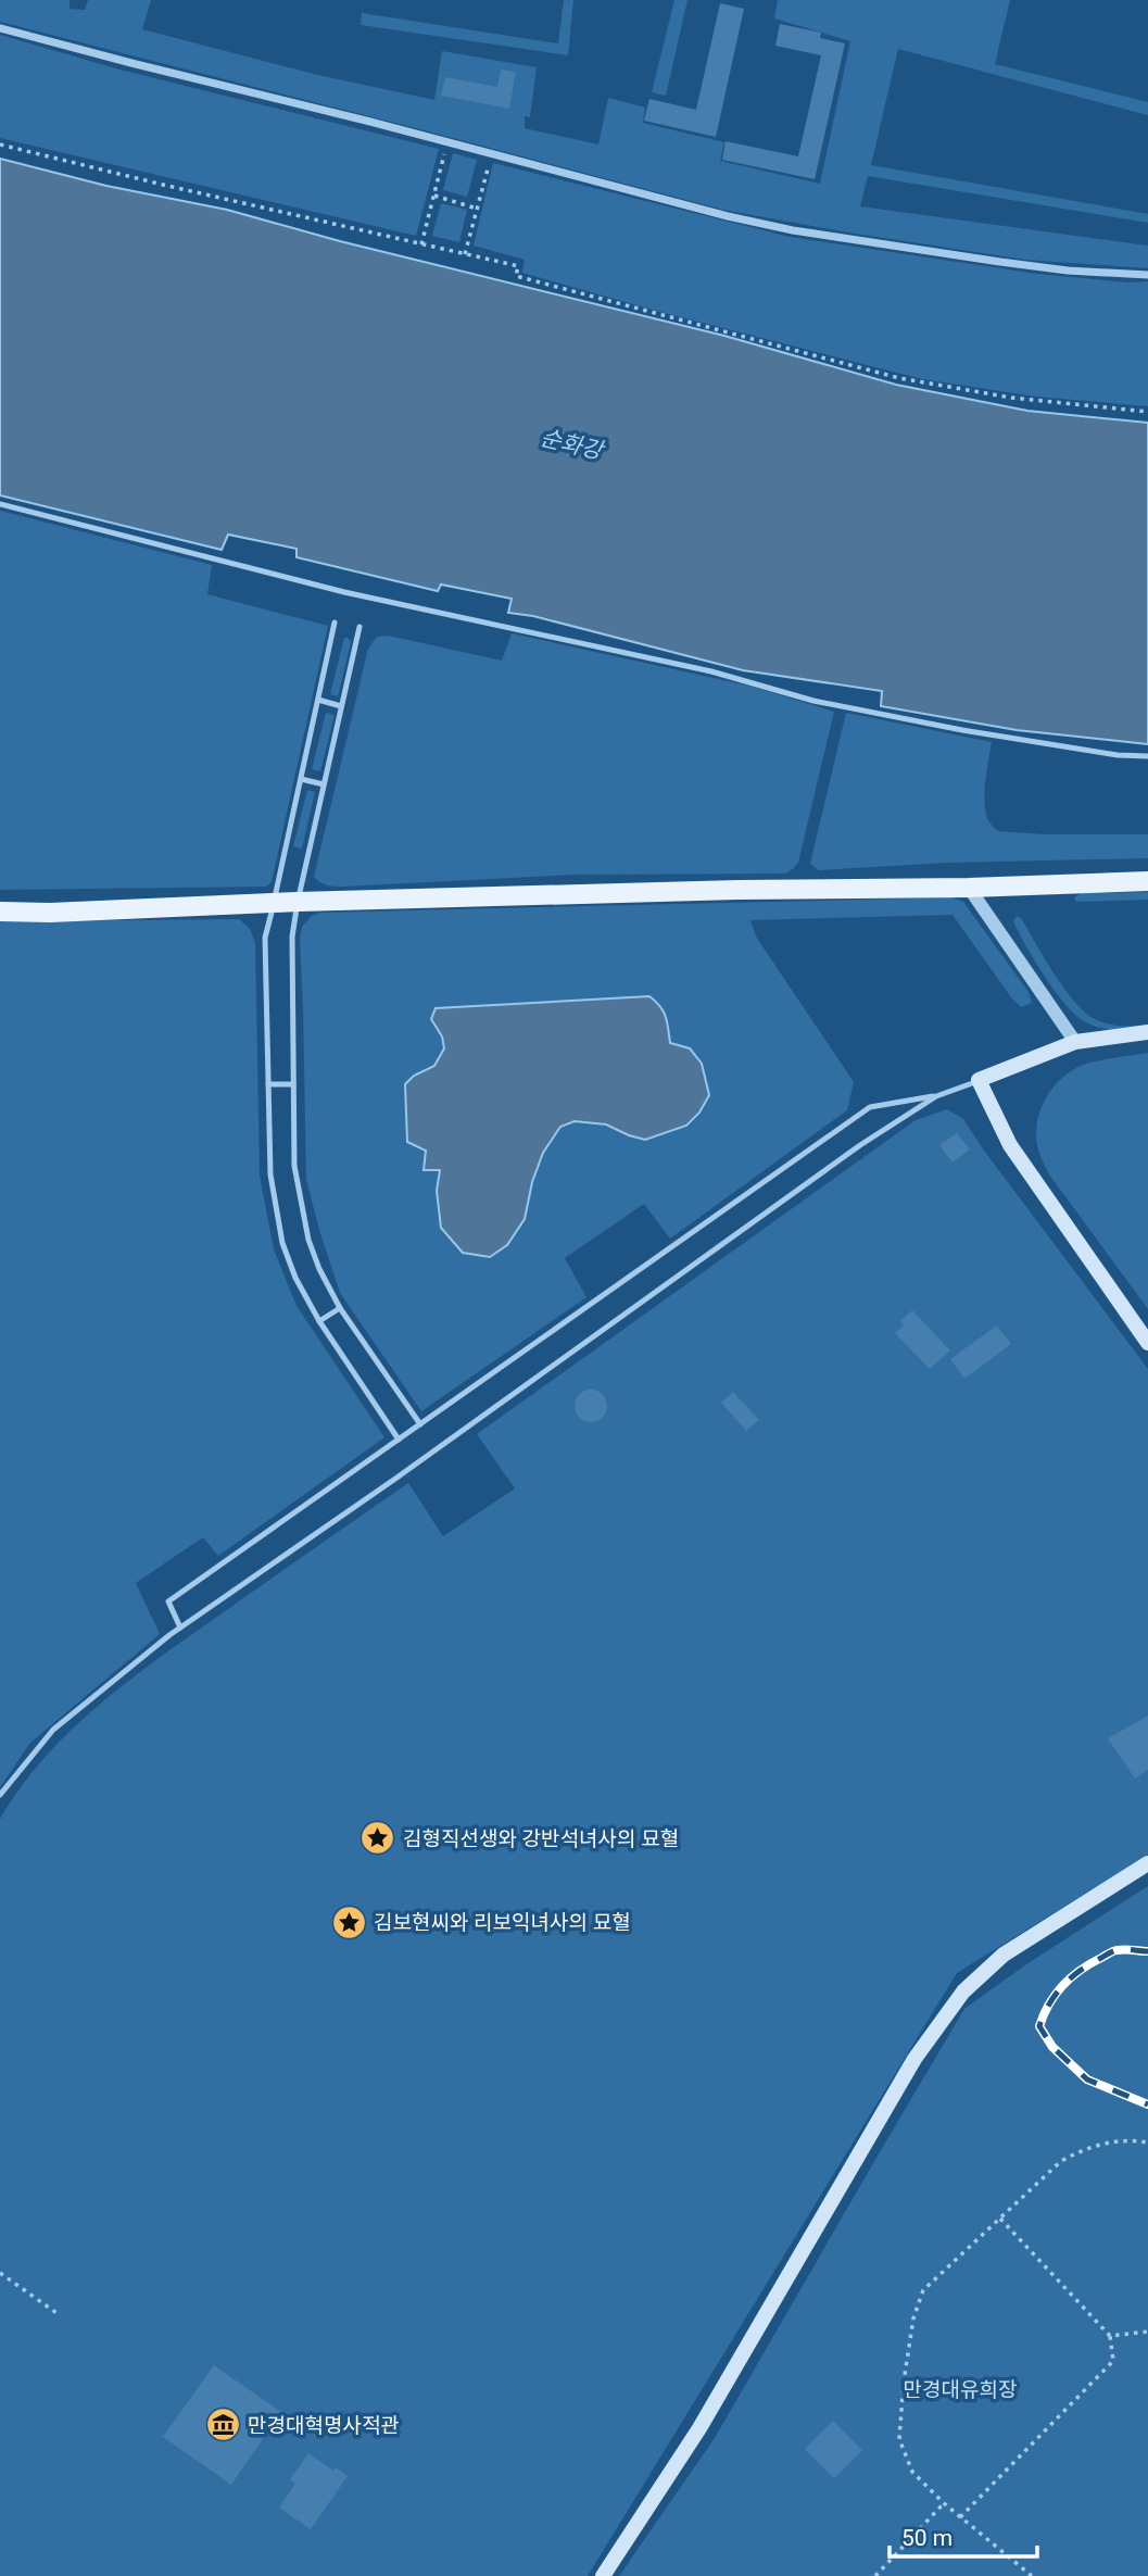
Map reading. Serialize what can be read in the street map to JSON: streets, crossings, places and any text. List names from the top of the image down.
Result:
{
  "water": ["순화강"],
  "parks": ["만경대유희장"],
  "places": {
    "place": ["김형직선생와 강반석녀사의 묘혈", "김보현씨와 리보익녀사의 묘혈"],
    "museum": ["만경대혁명사적관"]
  },
  "scale_bar": "50 m"
}
